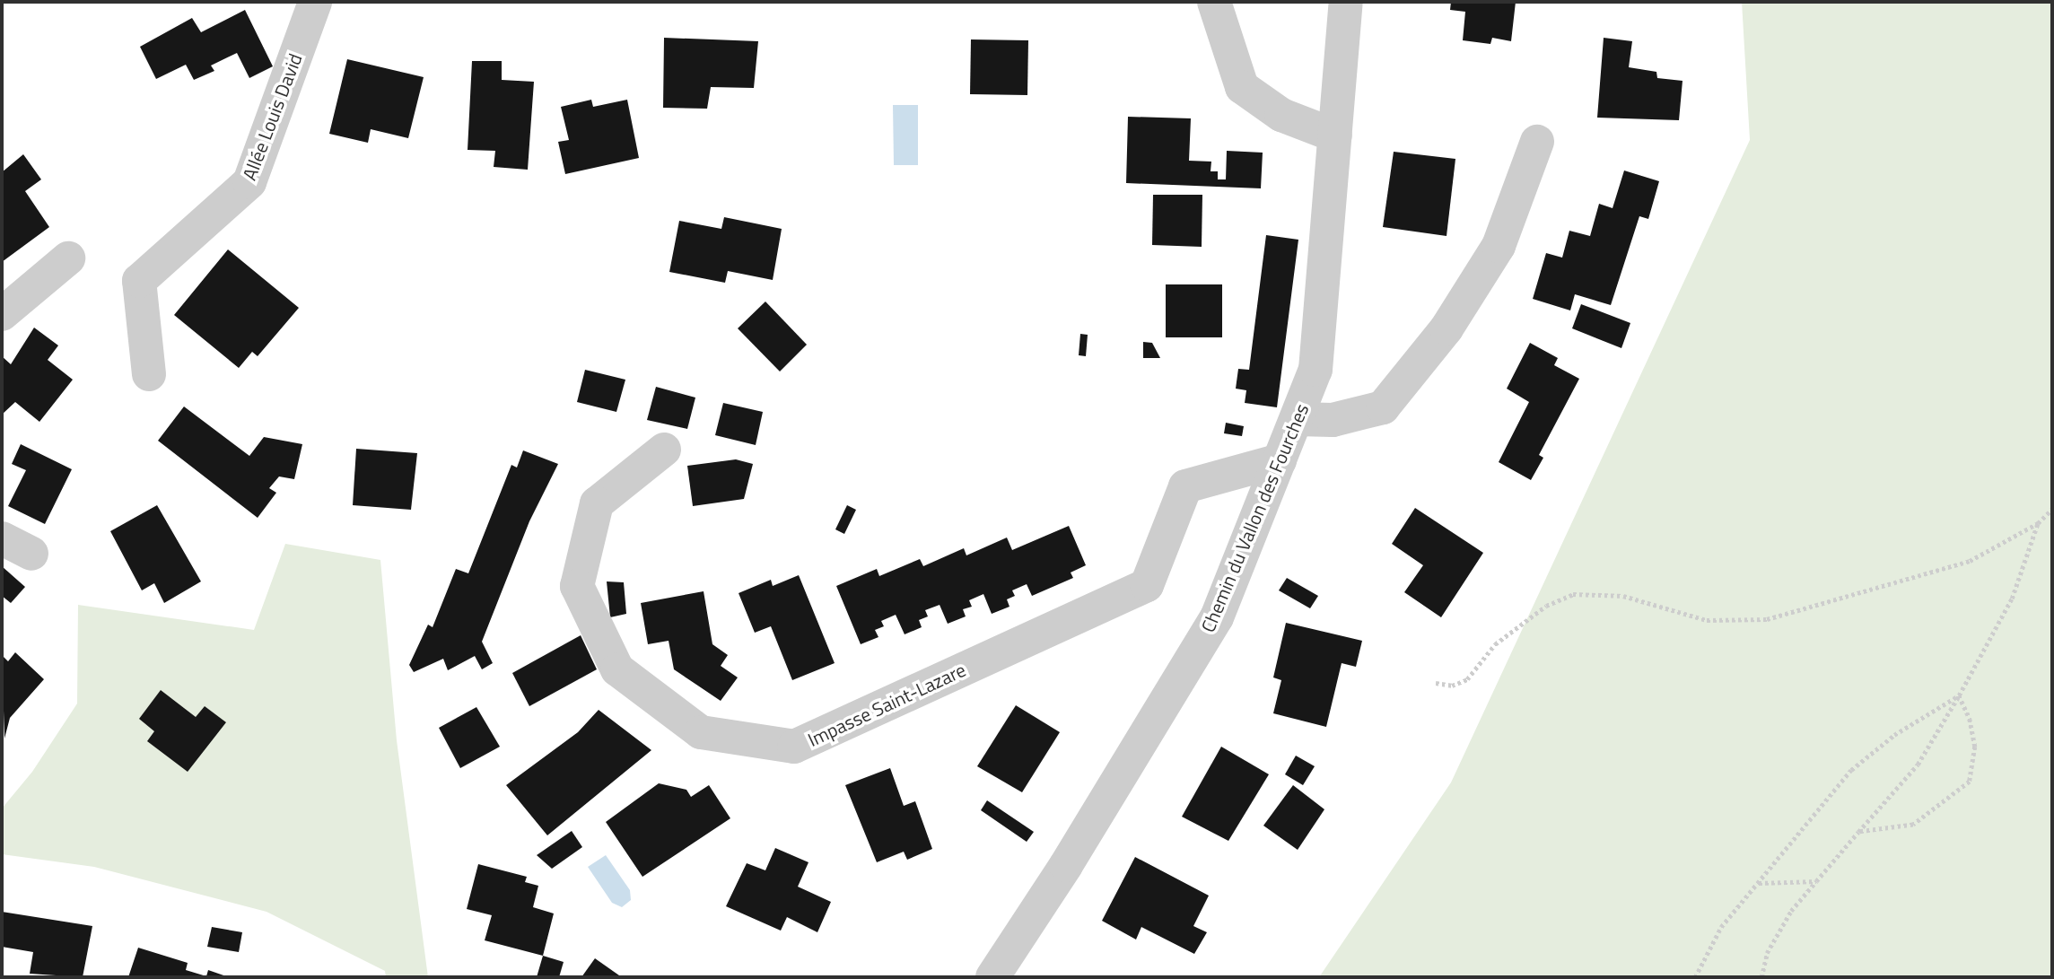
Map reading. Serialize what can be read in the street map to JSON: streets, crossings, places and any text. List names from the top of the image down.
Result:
{
  "streets": {
    "street": ["Allée Louis David", "Chemin du Vallon des Fourches", "Impasse Saint-Lazare"]
  },
  "crossings": [
    ["Chemin du Vallon des Fourches", "Impasse Saint-Lazare"]
  ]
}
